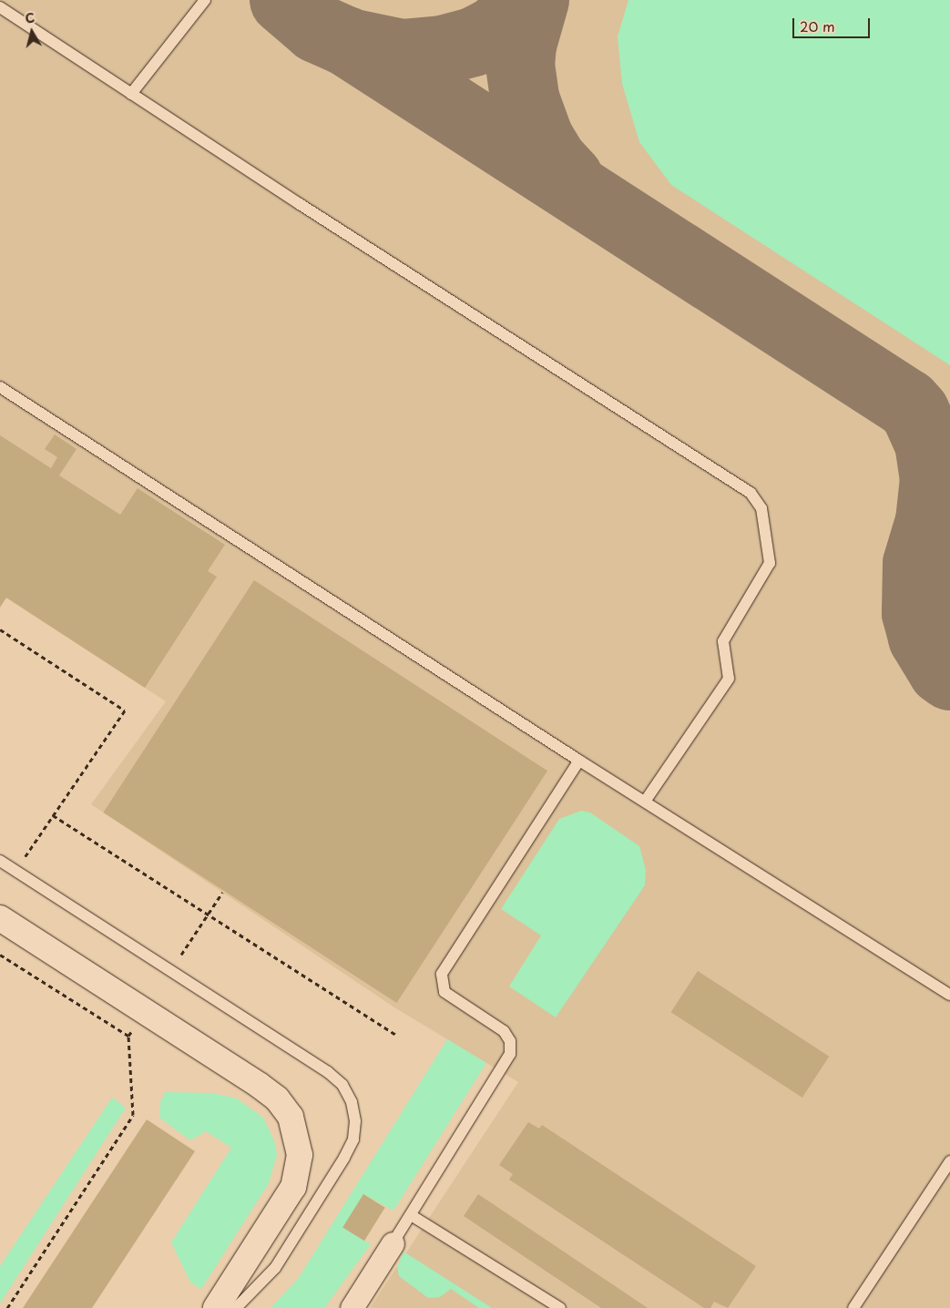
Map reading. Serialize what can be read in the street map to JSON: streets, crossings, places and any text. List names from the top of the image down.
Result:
{
  "scale_bar": "20 m",
  "north": "top"
}
